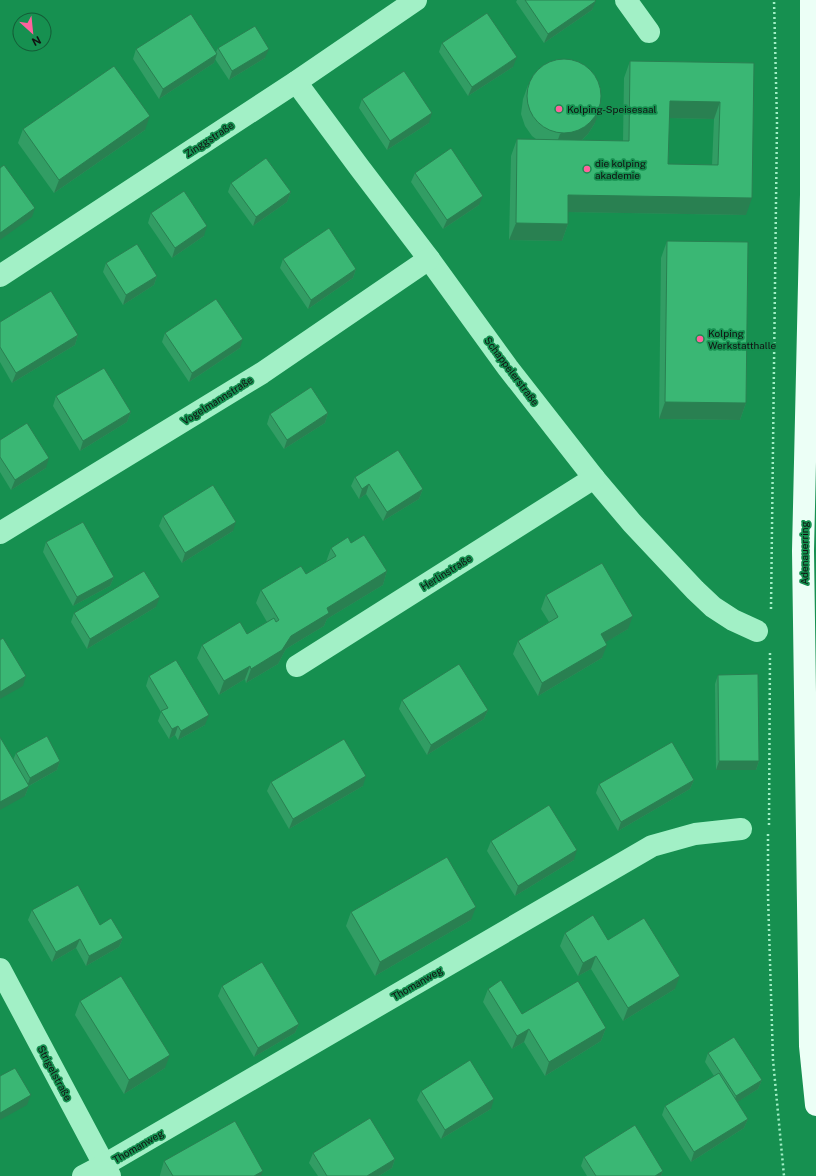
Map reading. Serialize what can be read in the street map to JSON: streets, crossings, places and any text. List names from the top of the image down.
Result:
{
  "streets": {
    "main road": ["Adenauerring"],
    "street": [
      "Zinggstraße",
      "Schappelerstraße",
      "Vogelmannstraße",
      "Herlinstraße",
      "Thomanweg",
      "Strigelstraße"
    ]
  },
  "crossings": [
    ["Zinggstraße", "Schappelerstraße"],
    ["Schappelerstraße", "Vogelmannstraße"],
    ["Schappelerstraße", "Herlinstraße"],
    ["Thomanweg", "Strigelstraße"]
  ],
  "places": ["Kolping-Speisesaal", "die kolping akademie", "Kolping Werkstatthalle"],
  "north": "bottom right"
}
